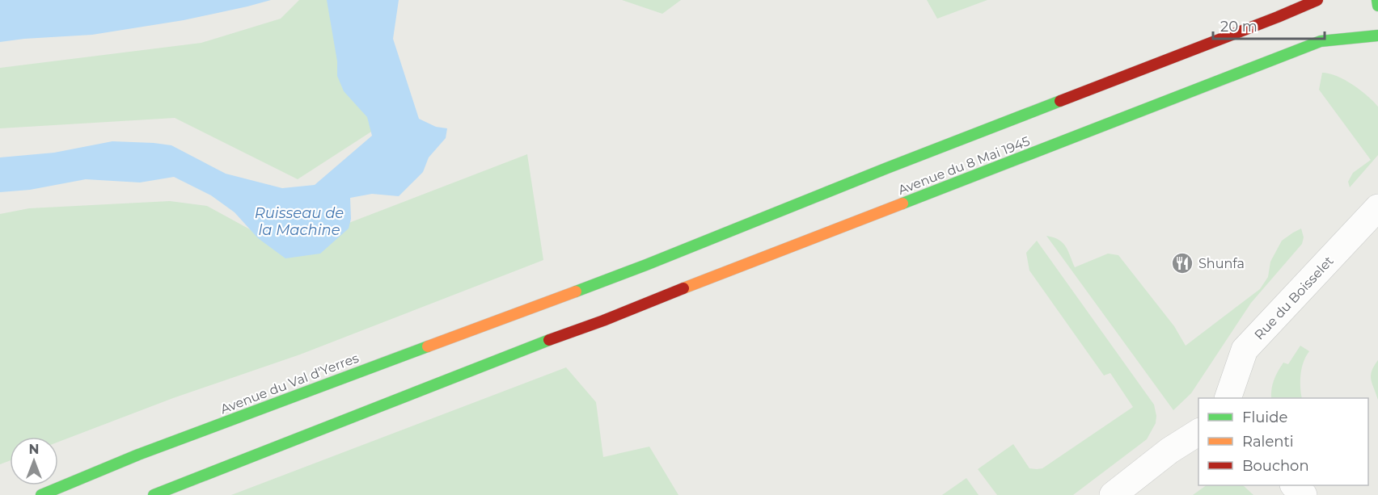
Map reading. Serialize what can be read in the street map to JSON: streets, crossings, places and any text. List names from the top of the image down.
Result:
{
  "streets": {
    "main road": ["Avenue du 8 Mai 1945", "Avenue du Val d'Yerres"],
    "street": ["Rue du Boisselet"]
  },
  "crossings": [
    ["Avenue du 8 Mai 1945", "Avenue du Val d'Yerres"]
  ],
  "water": ["Ruisseau de la Machine"],
  "places": {
    "restaurant": ["Shunfa"]
  },
  "legend": ["Fluide", "Ralenti", "Bouchon"],
  "scale_bar": "20 m",
  "north": "top"
}
